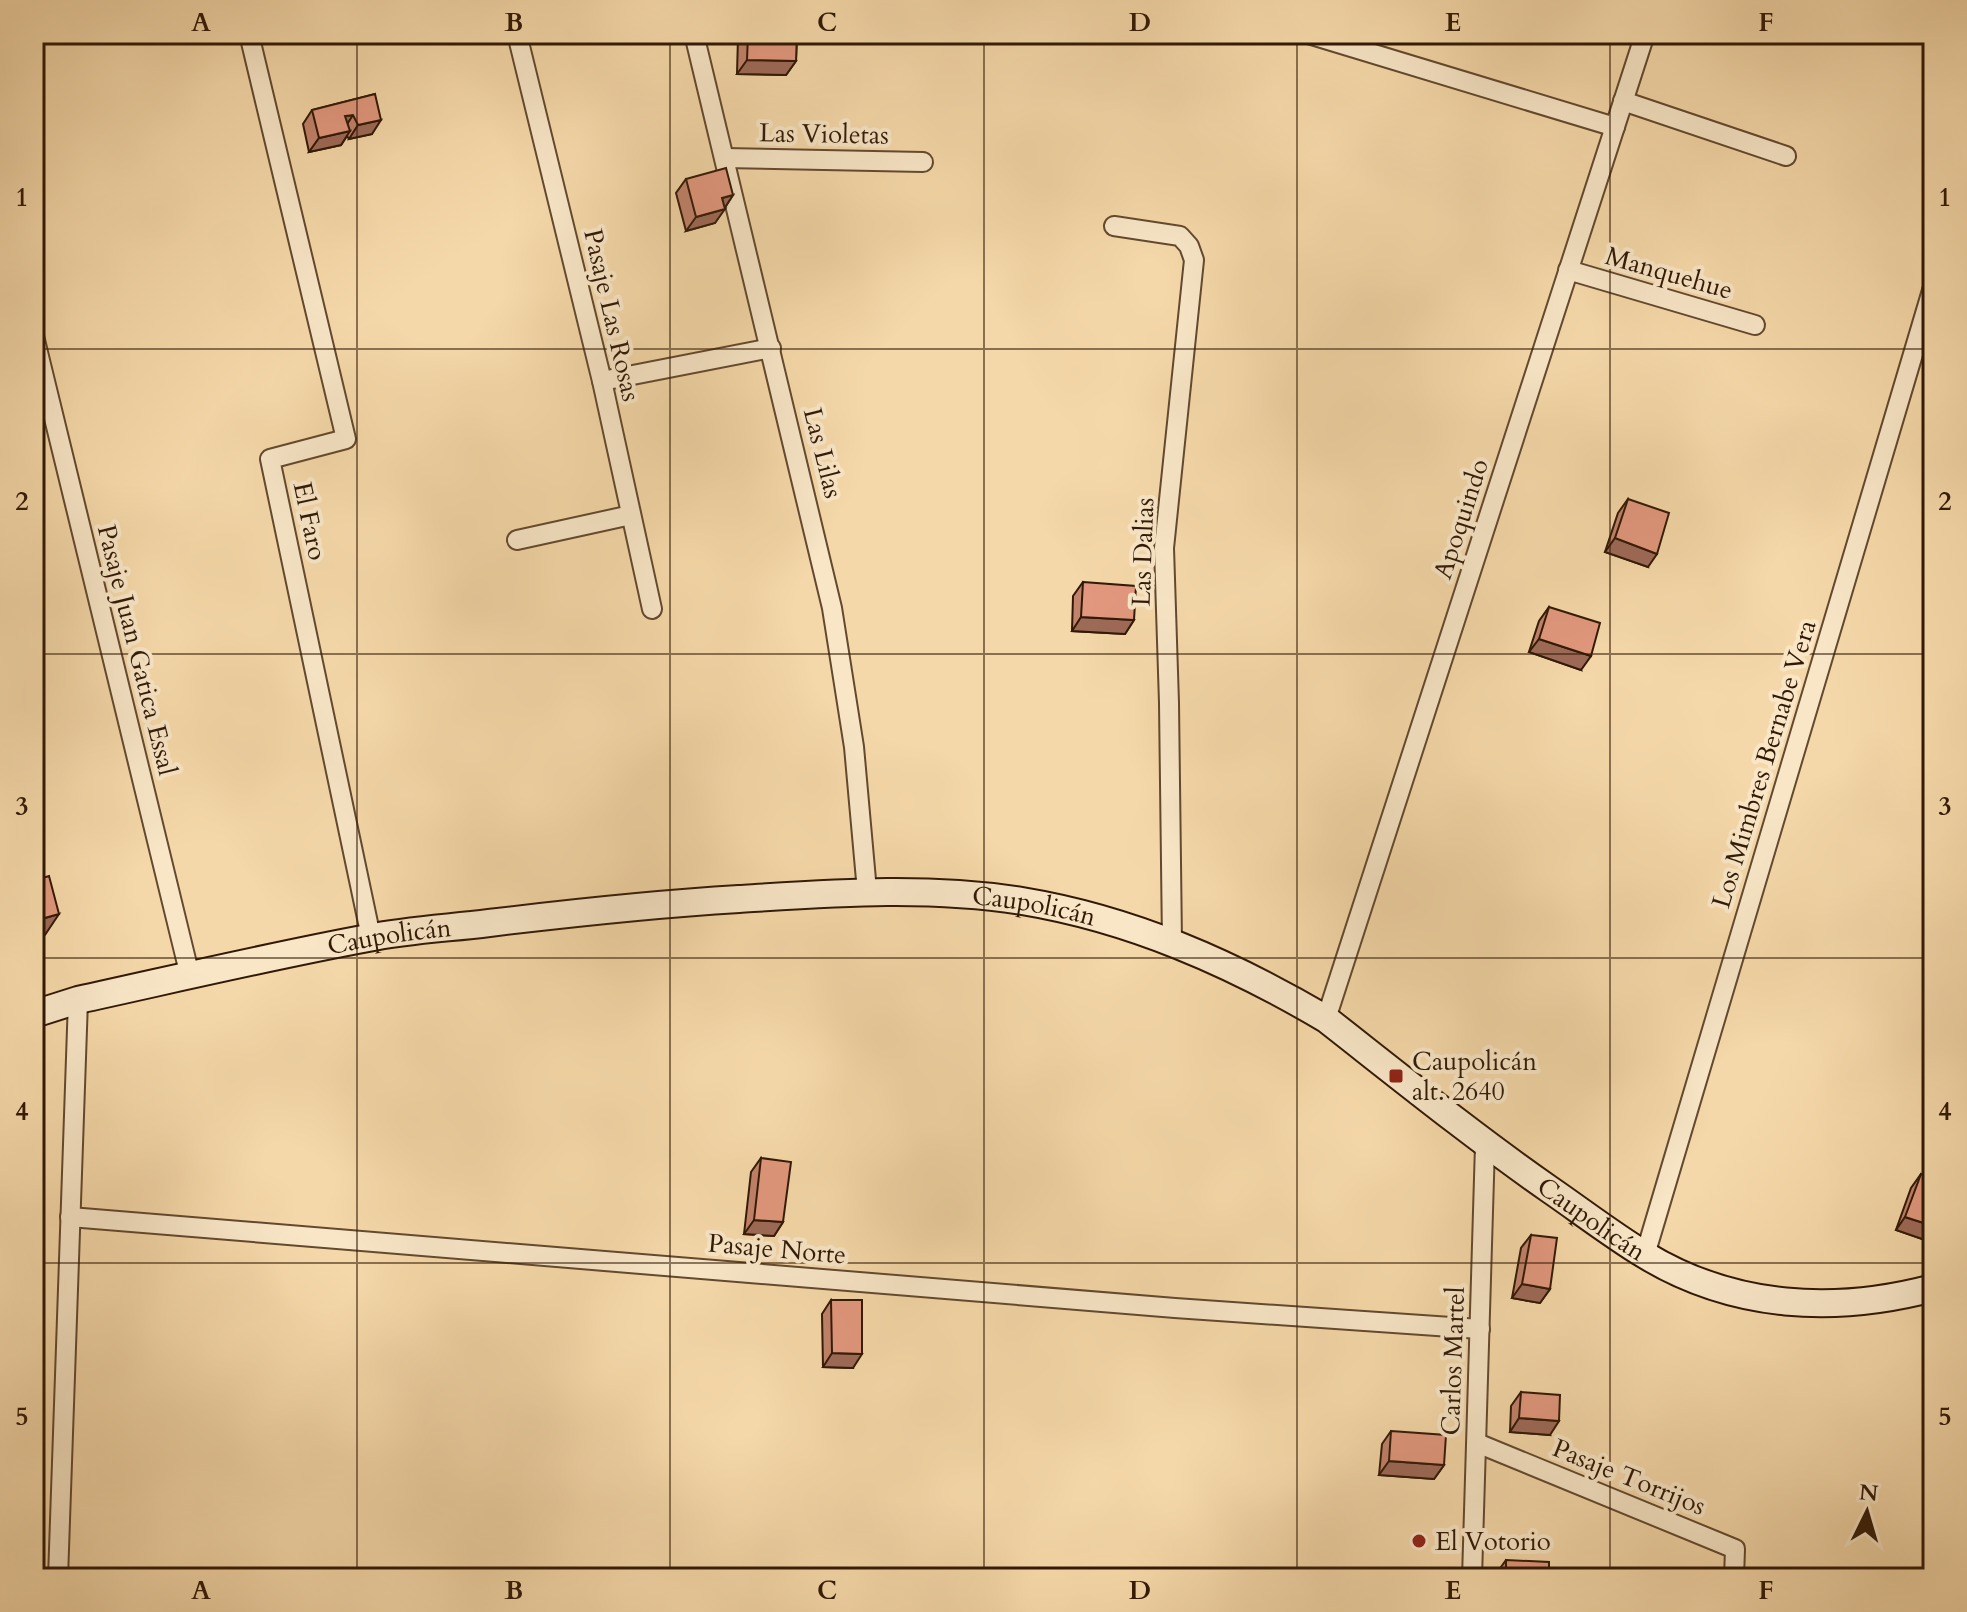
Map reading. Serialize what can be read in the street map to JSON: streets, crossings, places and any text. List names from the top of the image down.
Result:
{
  "streets": {
    "street": [
      "Las Violetas",
      "Manquehue",
      "Pasaje Las Rosas",
      "Las Lilas",
      "Apoquindo",
      "El Faro",
      "Las Dalias",
      "Pasaje Juan Gatica Essal",
      "Los Mimbres Bernabe Vera",
      "Caupolicán",
      "Pasaje Norte",
      "Carlos Martel",
      "Pasaje Torrijos"
    ]
  },
  "crossings": [
    ["Las Violetas", "Las Lilas"],
    ["Manquehue", "Apoquindo"],
    ["Las Lilas", "Caupolicán"],
    ["Apoquindo", "Caupolicán"],
    ["El Faro", "Caupolicán"],
    ["Las Dalias", "Caupolicán"],
    ["Pasaje Juan Gatica Essal", "Caupolicán"],
    ["Los Mimbres Bernabe Vera", "Caupolicán"],
    ["Caupolicán", "Carlos Martel"],
    ["Pasaje Norte", "Carlos Martel"],
    ["Carlos Martel", "Pasaje Torrijos"]
  ],
  "places": {
    "transit": ["Caupolicán alt. 2640"],
    "other": ["El Votorio"]
  },
  "north": "top",
  "grid": {
    "columns": [
      "A",
      "B",
      "C",
      "D",
      "E",
      "F"
    ],
    "rows": [
      "1",
      "2",
      "3",
      "4",
      "5"
    ]
  }
}
